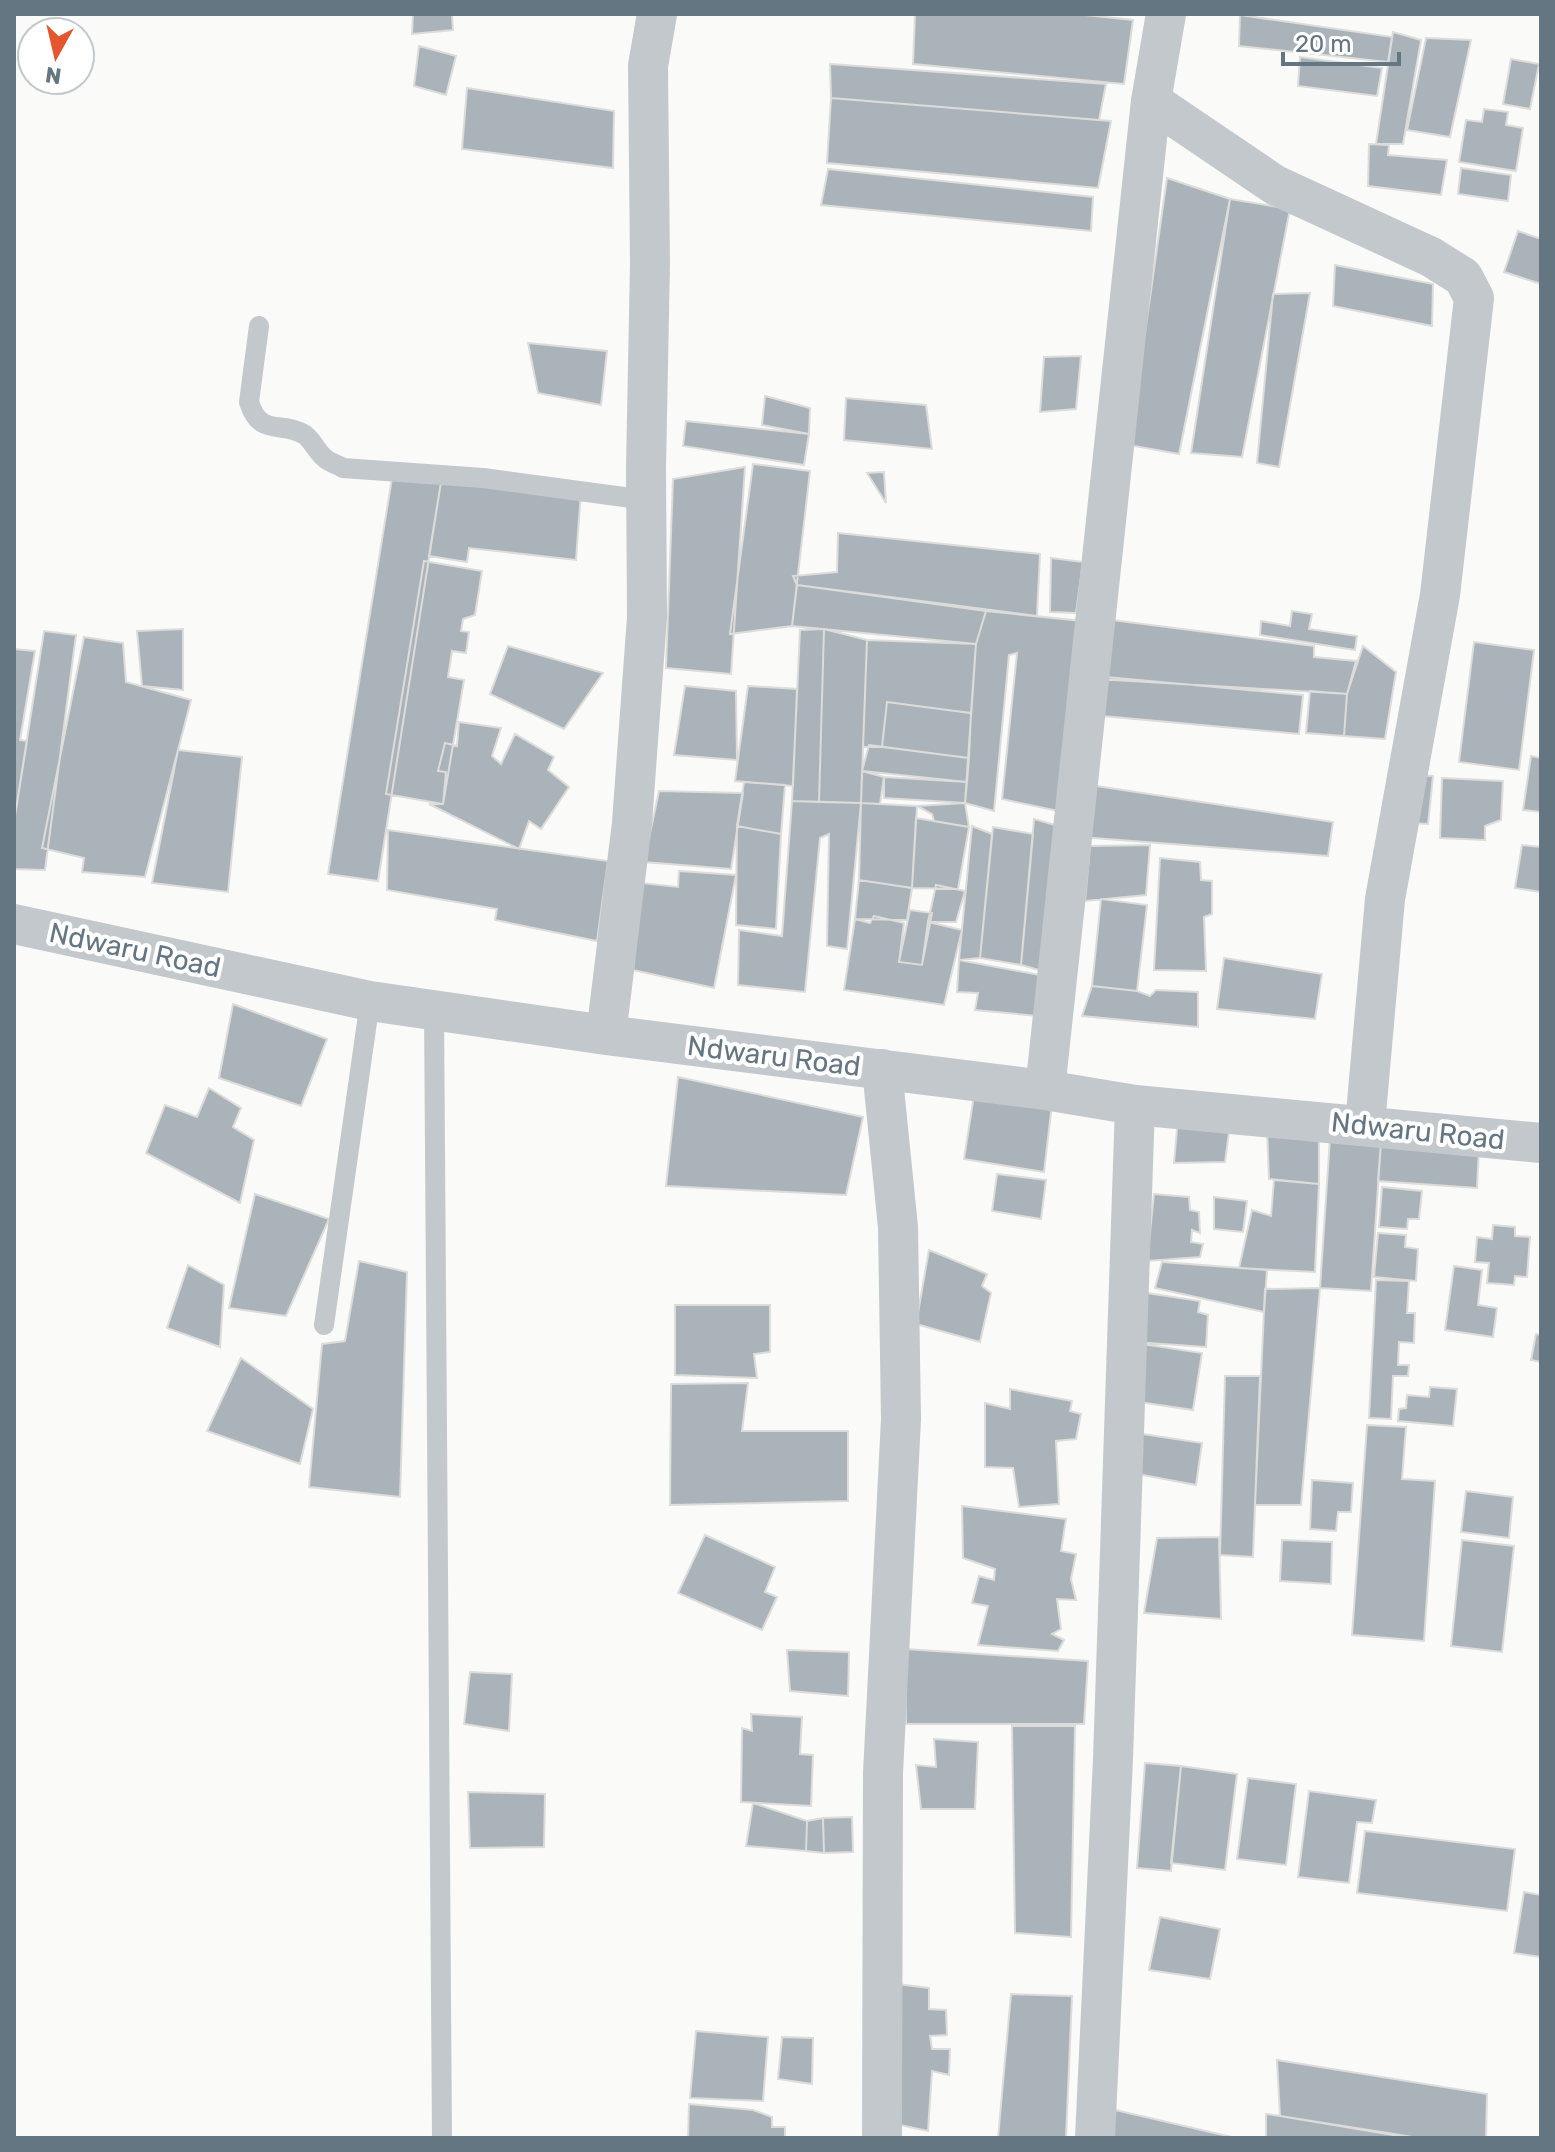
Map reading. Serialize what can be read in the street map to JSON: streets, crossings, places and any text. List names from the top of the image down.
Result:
{
  "streets": {
    "street": ["Ndwaru Road"]
  },
  "scale_bar": "20 m",
  "north": "bottom"
}
